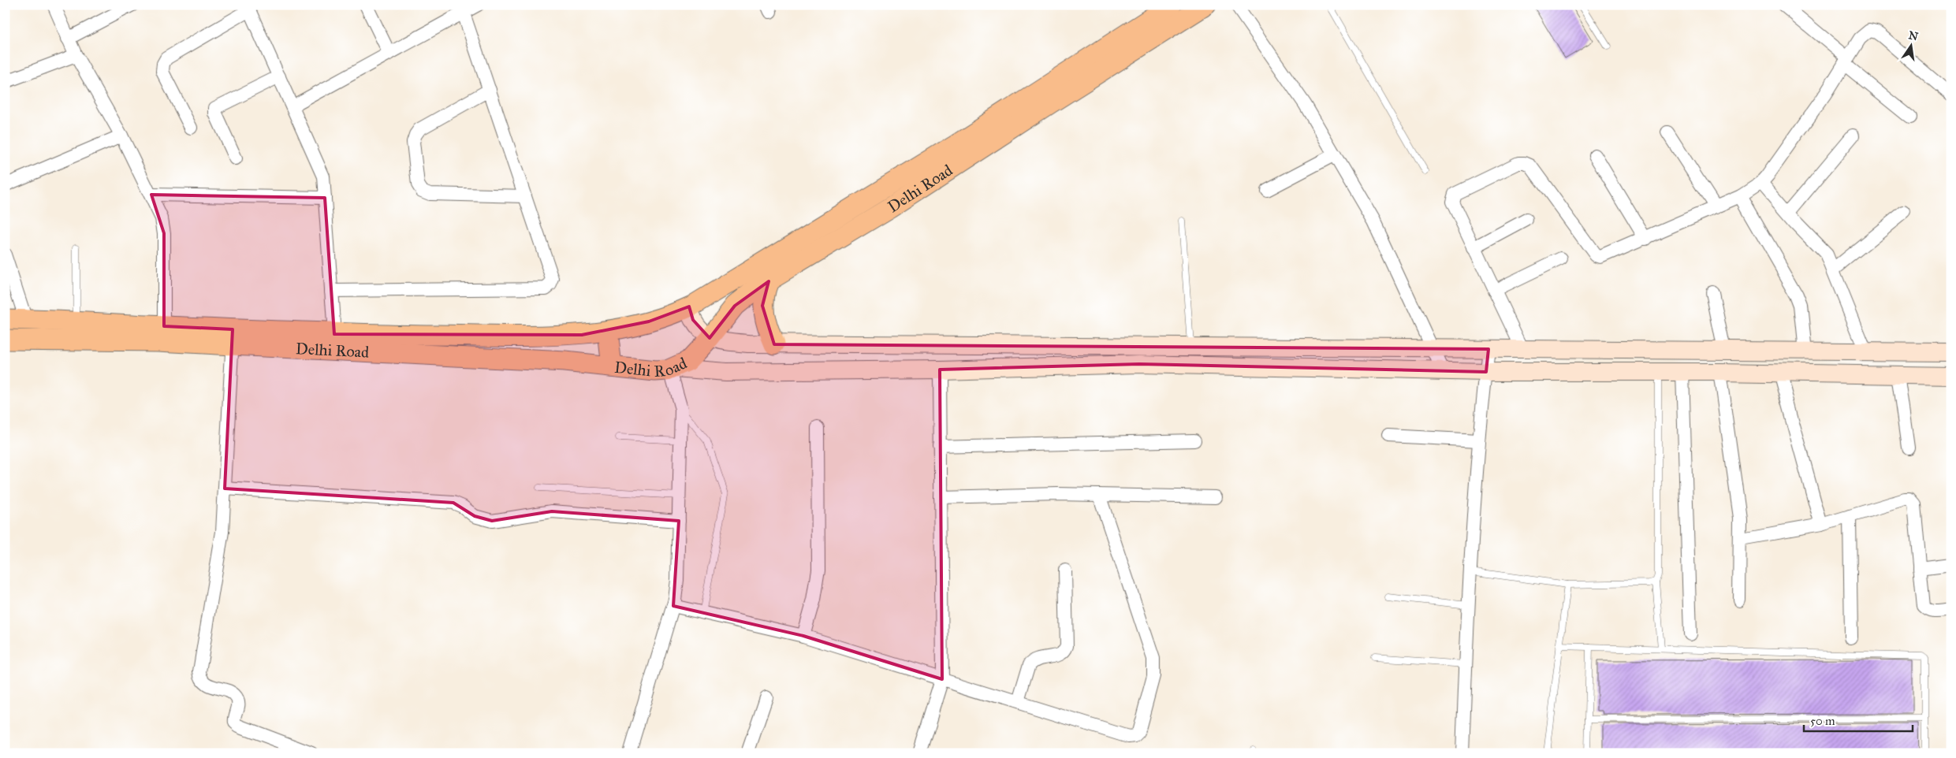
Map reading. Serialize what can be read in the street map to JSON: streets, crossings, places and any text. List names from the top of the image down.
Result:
{
  "streets": {
    "main road": ["Delhi Road"]
  },
  "scale_bar": "50 m",
  "north": "top"
}
